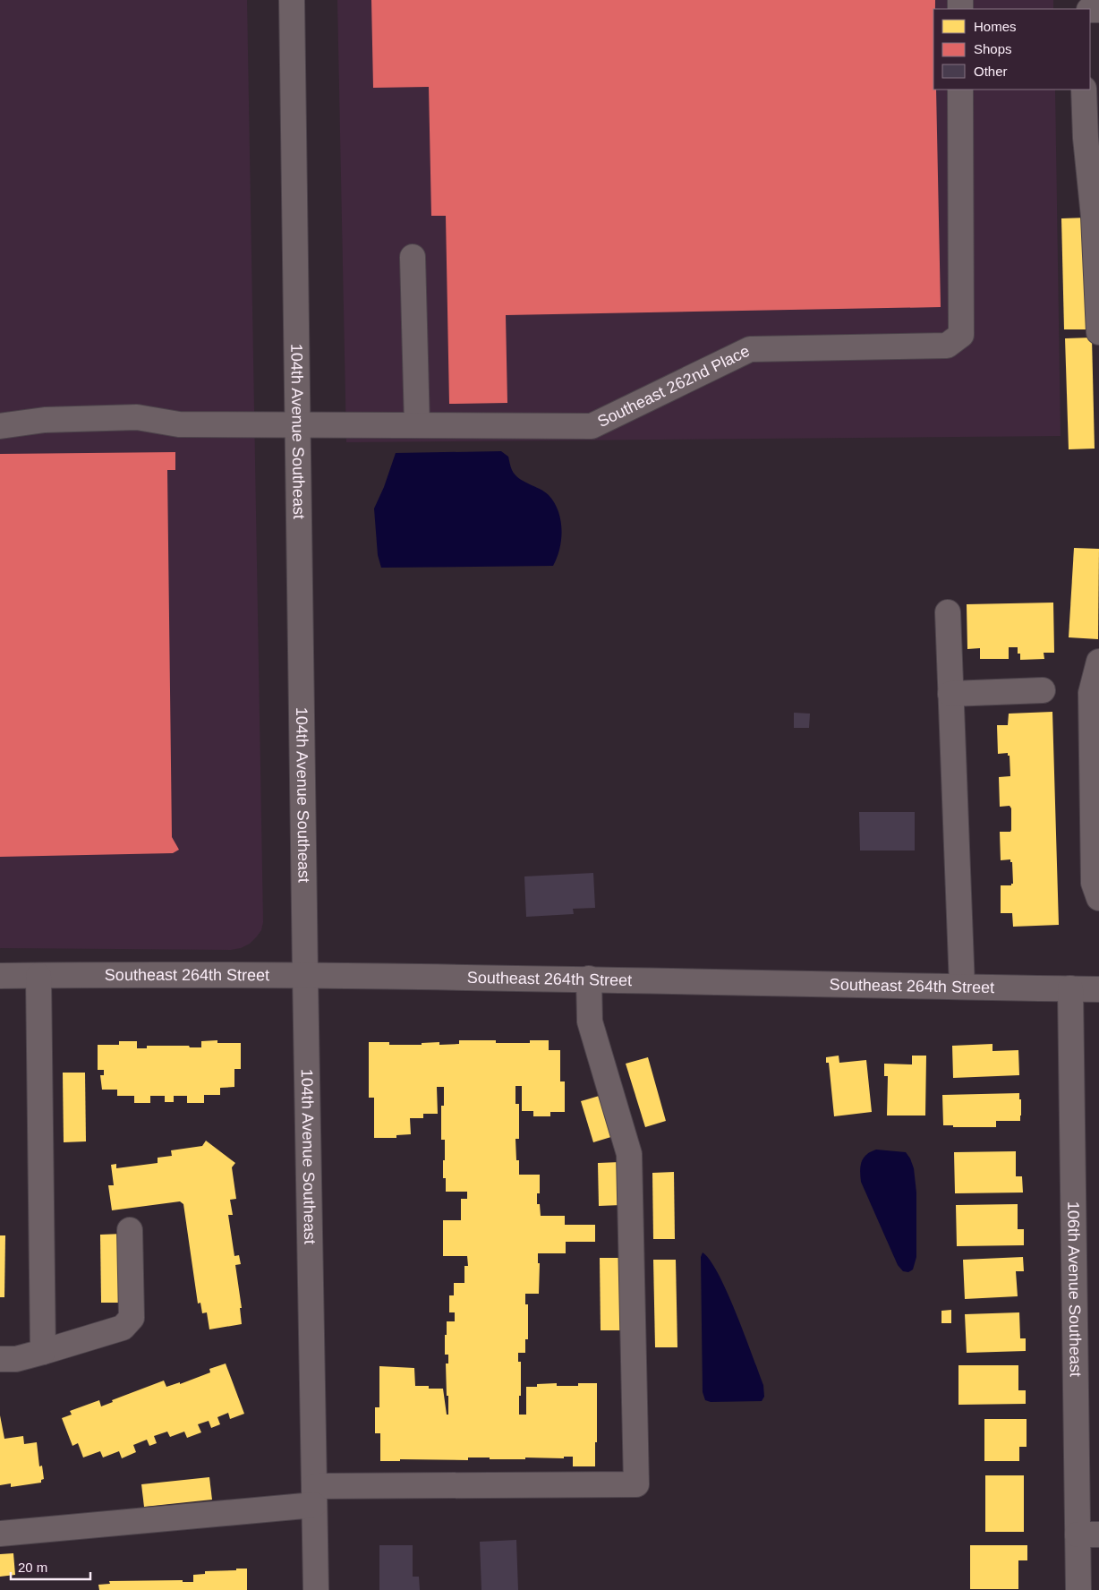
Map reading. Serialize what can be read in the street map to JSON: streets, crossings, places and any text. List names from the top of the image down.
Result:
{
  "streets": {
    "street": [
      "Southeast 262nd Place",
      "104th Avenue Southeast",
      "Southeast 264th Street",
      "106th Avenue Southeast"
    ]
  },
  "crossings": [
    ["Southeast 262nd Place", "104th Avenue Southeast"],
    ["104th Avenue Southeast", "Southeast 264th Street"],
    ["Southeast 264th Street", "106th Avenue Southeast"]
  ],
  "legend": ["Homes", "Shops", "Other"],
  "scale_bar": "20 m"
}
